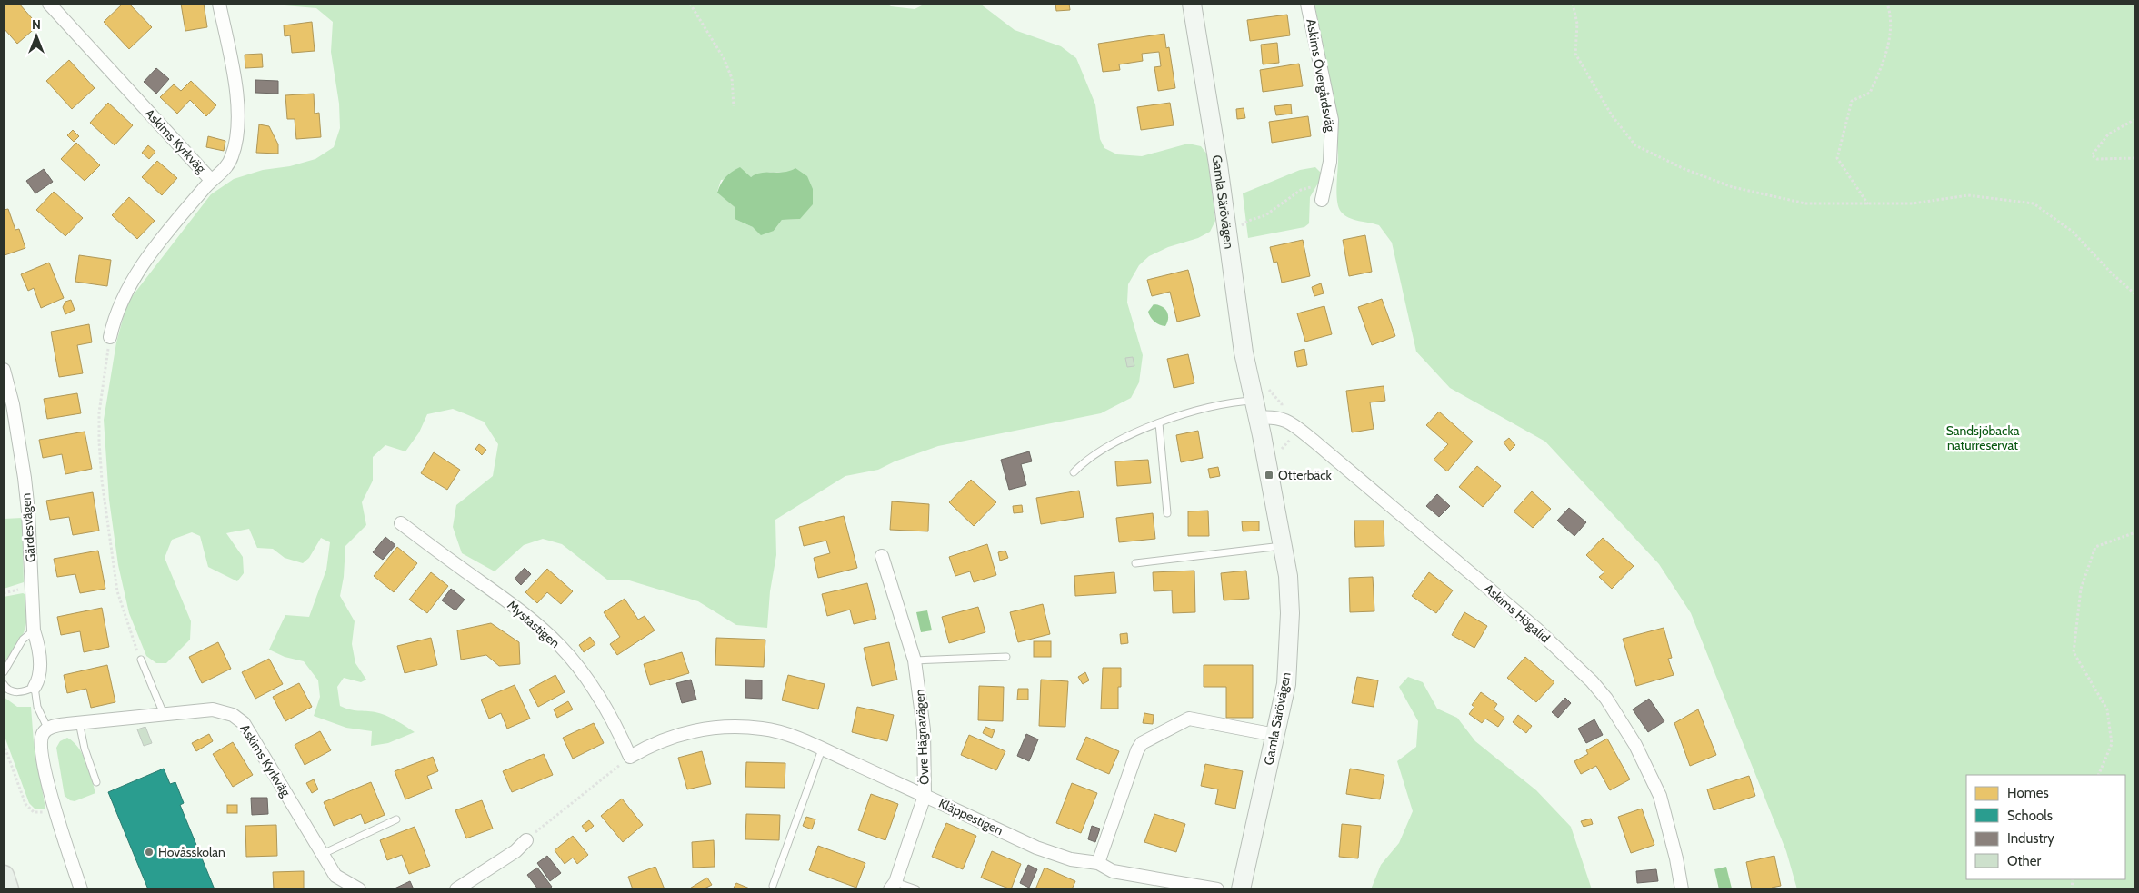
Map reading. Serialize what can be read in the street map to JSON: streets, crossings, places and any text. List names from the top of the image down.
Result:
{
  "streets": {
    "street": [
      "Askims Övergårdsväg",
      "Askims Kyrkväg",
      "Gamla Särövägen",
      "Gärdesvägen",
      "Askims Högalid",
      "Mystastigen",
      "Övre Hägnavägen",
      "Kläppestigen"
    ]
  },
  "crossings": [
    ["Gamla Särövägen", "Askims Högalid"],
    ["Mystastigen", "Kläppestigen"],
    ["Övre Hägnavägen", "Kläppestigen"]
  ],
  "parks": ["Sandsjöbacka naturreservat"],
  "places": {
    "transit": ["Otterbäck"],
    "other": ["Hovåsskolan"]
  },
  "legend": [
    "Homes",
    "Schools",
    "Industry",
    "Other"
  ],
  "north": "top"
}
